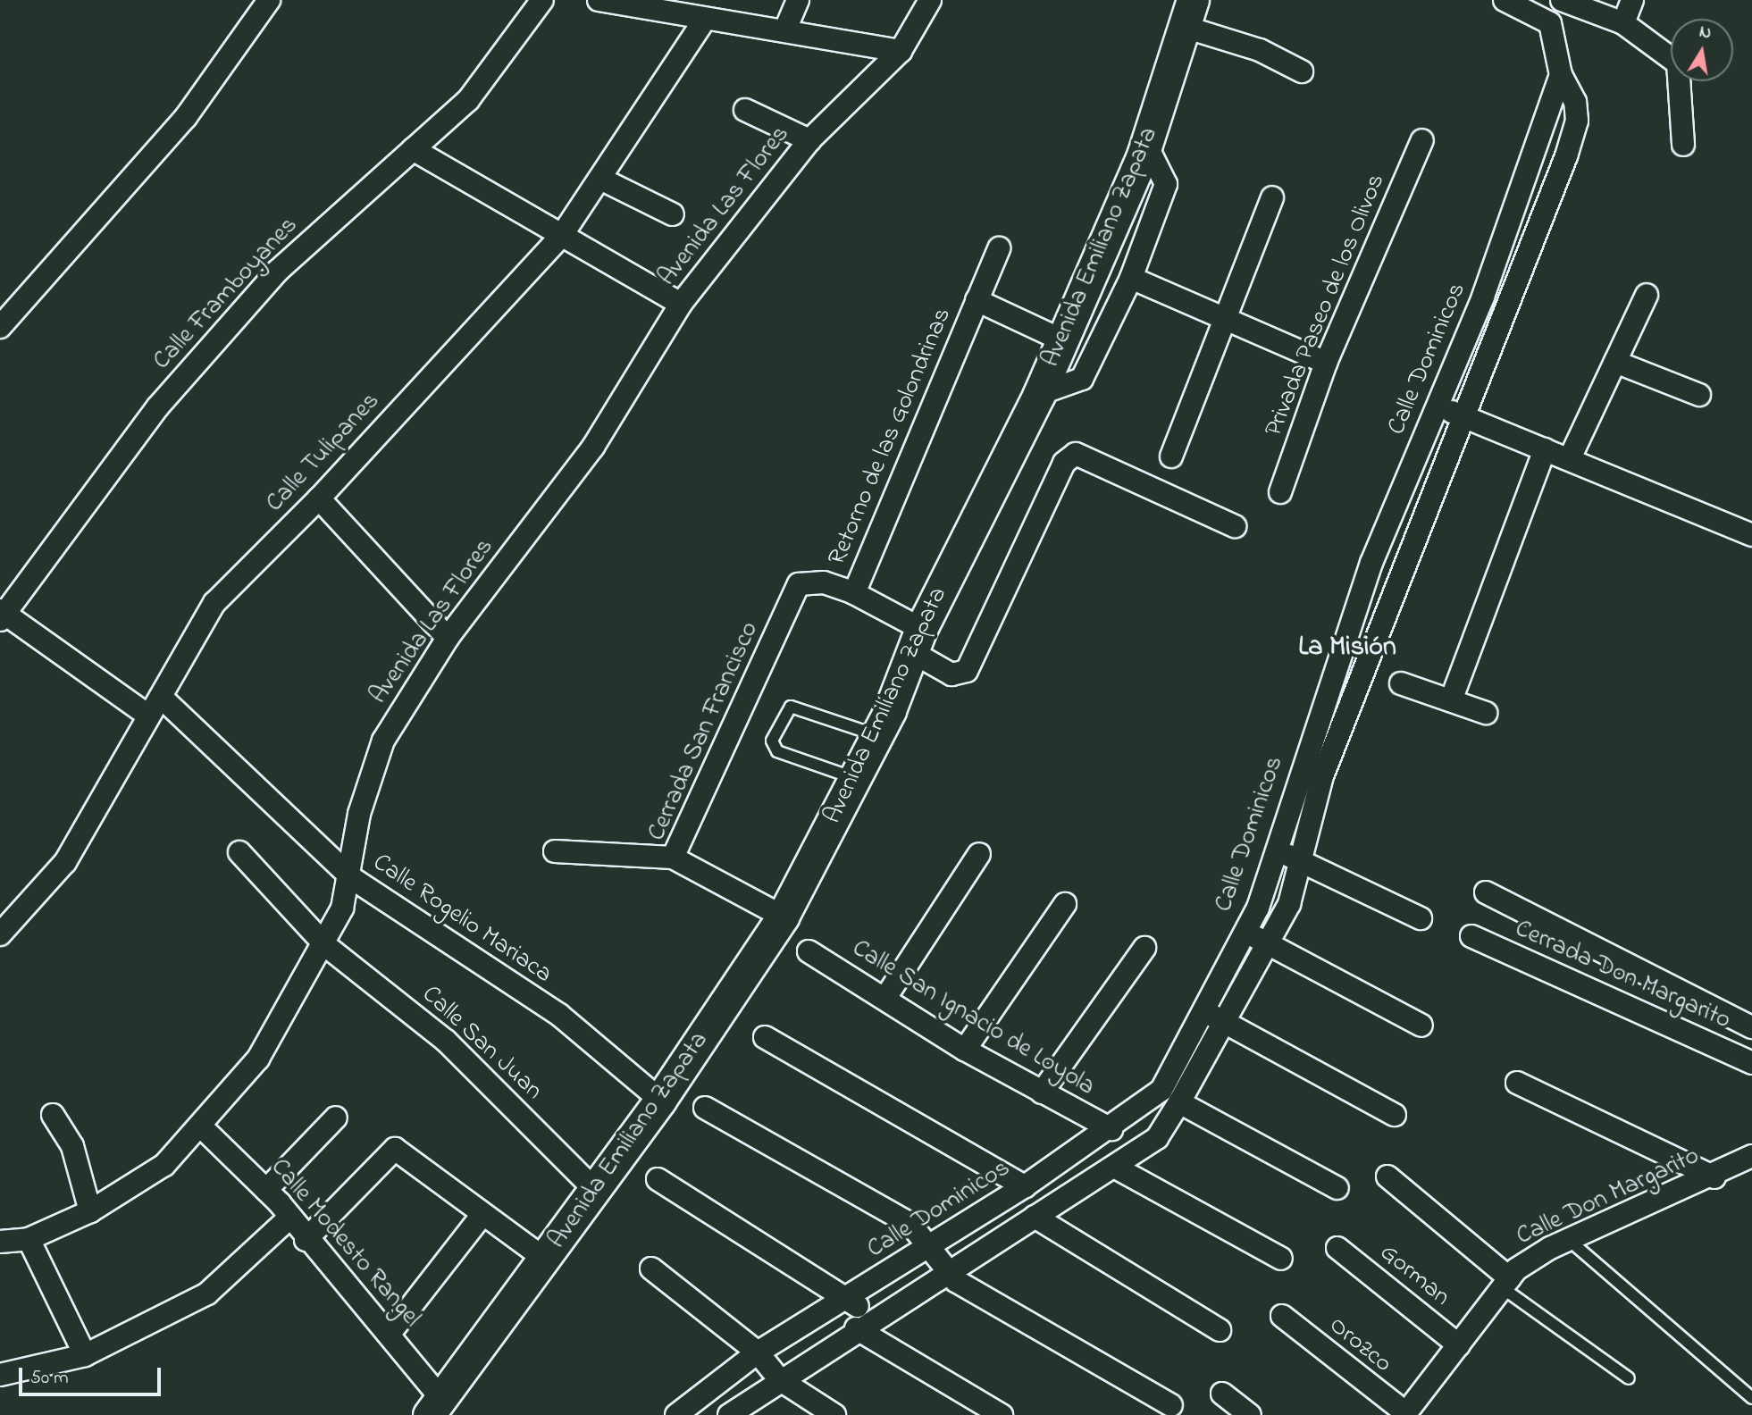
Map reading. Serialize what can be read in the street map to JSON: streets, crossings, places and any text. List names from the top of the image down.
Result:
{
  "streets": {
    "main road": ["Avenida Emiliano Zapata"],
    "street": [
      "Avenida Las Flores",
      "Calle Framboyanes",
      "Privada Paseo de los Olivos",
      "Calle Dominicos",
      "Retorno de las Golondrinas",
      "Calle Tulipanes",
      "Cerrada San Francisco",
      "Calle Rogelio Mariaca",
      "Cerrada Don Margarito",
      "Calle San Ignacio de Loyola",
      "Calle San Juan",
      "Calle Don Margarito",
      "Calle Modesto Rangel",
      "Gorman",
      "Orozco"
    ]
  },
  "crossings": [
    ["Avenida Las Flores", "Calle Rogelio Mariaca"],
    ["Avenida Las Flores", "Calle San Juan"],
    ["Avenida Las Flores", "Calle Modesto Rangel"],
    ["Avenida Emiliano Zapata", "Retorno de las Golondrinas"],
    ["Avenida Emiliano Zapata", "Cerrada San Francisco"],
    ["Avenida Emiliano Zapata", "Calle Rogelio Mariaca"],
    ["Avenida Emiliano Zapata", "Calle San Juan"],
    ["Avenida Emiliano Zapata", "Calle Modesto Rangel"],
    ["Calle Dominicos", "Calle San Ignacio de Loyola"],
    ["Retorno de las Golondrinas", "Cerrada San Francisco"],
    ["Calle Tulipanes", "Calle Rogelio Mariaca"],
    ["Calle Don Margarito", "Gorman"],
    ["Calle Don Margarito", "Orozco"]
  ],
  "districts": ["La Misión"],
  "scale_bar": "50 m",
  "north": "top"
}
